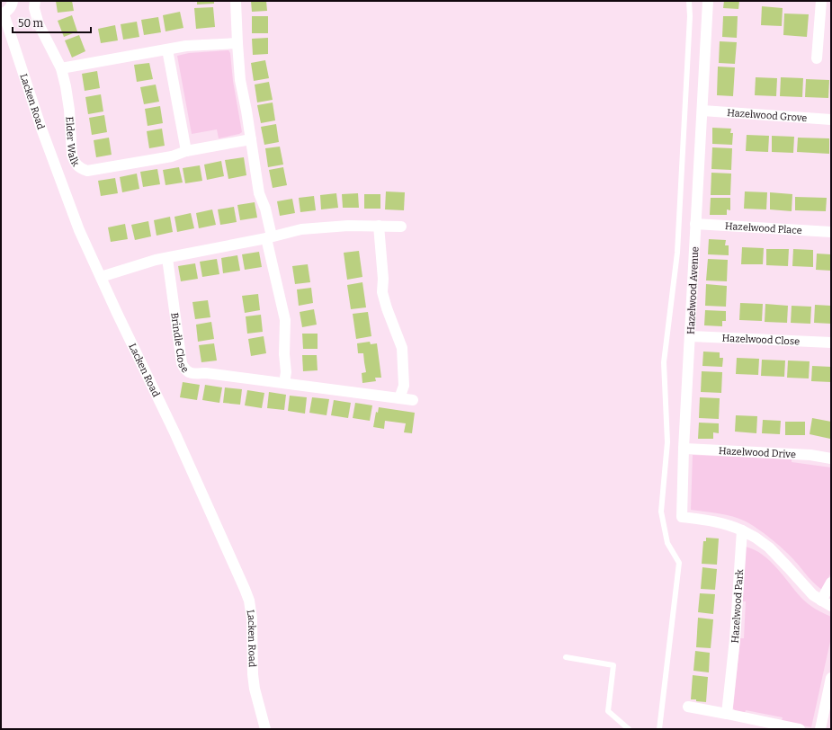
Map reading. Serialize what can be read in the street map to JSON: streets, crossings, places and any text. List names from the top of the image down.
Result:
{
  "streets": {
    "street": [
      "Lacken Road",
      "Hazelwood Grove",
      "Elder Walk",
      "Hazelwood Place",
      "Hazelwood Avenue",
      "Hazelwood Close",
      "Brindle Close",
      "Hazelwood Drive",
      "Hazelwood Park"
    ]
  },
  "crossings": [
    ["Hazelwood Grove", "Hazelwood Avenue"],
    ["Hazelwood Place", "Hazelwood Avenue"],
    ["Hazelwood Avenue", "Hazelwood Close"],
    ["Hazelwood Avenue", "Hazelwood Drive"],
    ["Hazelwood Avenue", "Hazelwood Park"]
  ],
  "scale_bar": "50 m"
}
